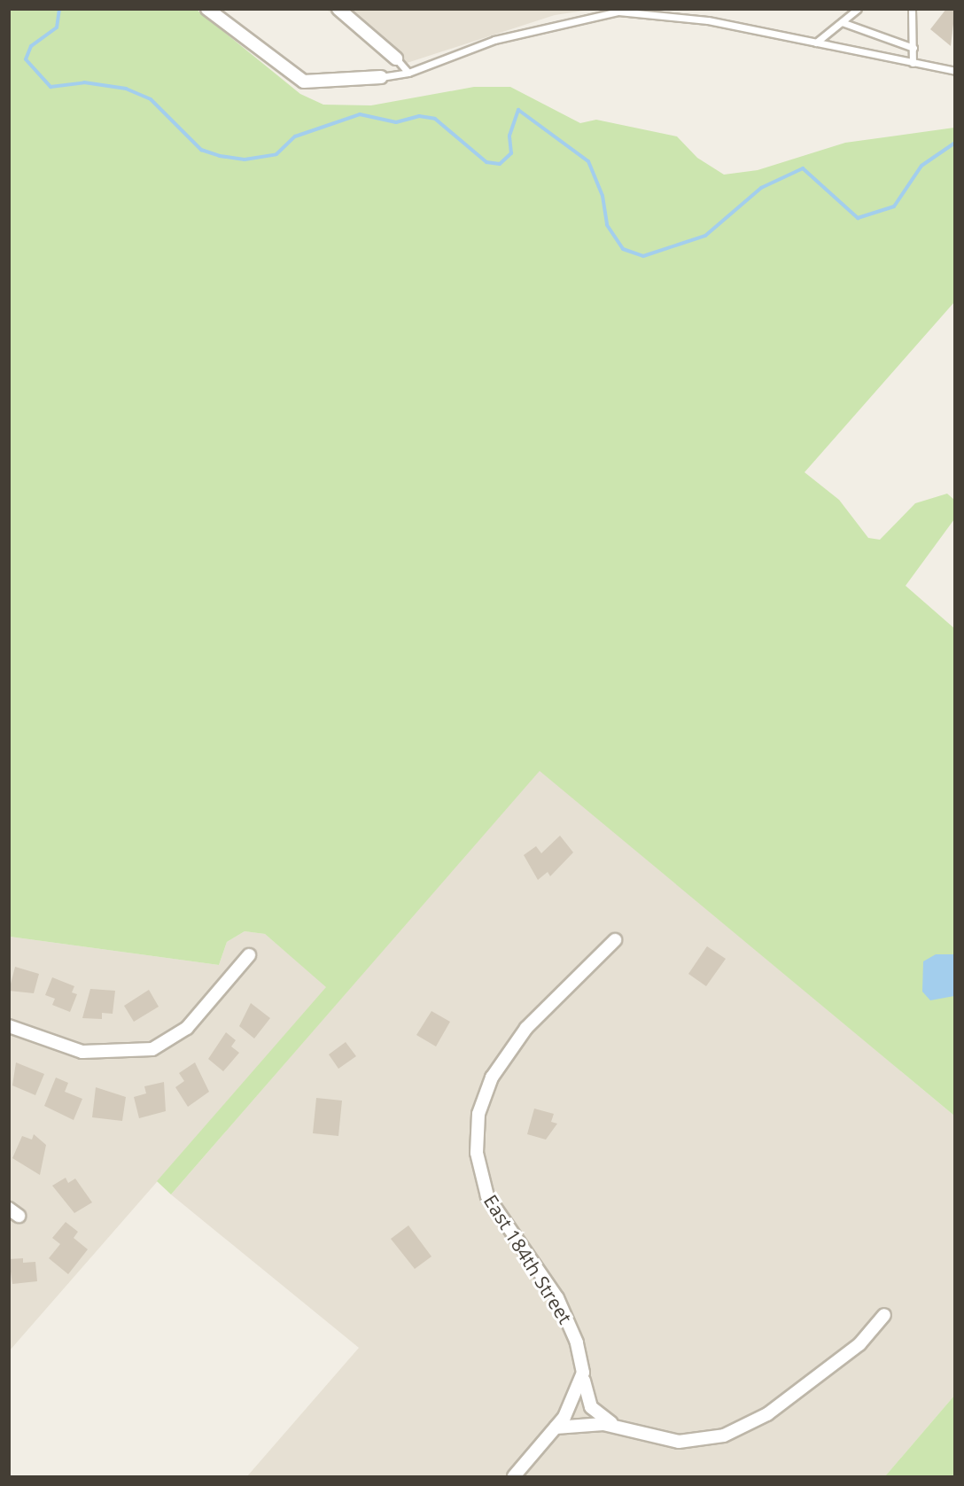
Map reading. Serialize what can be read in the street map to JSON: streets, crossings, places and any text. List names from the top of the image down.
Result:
{
  "streets": {
    "street": ["East 184th Street"]
  }
}
